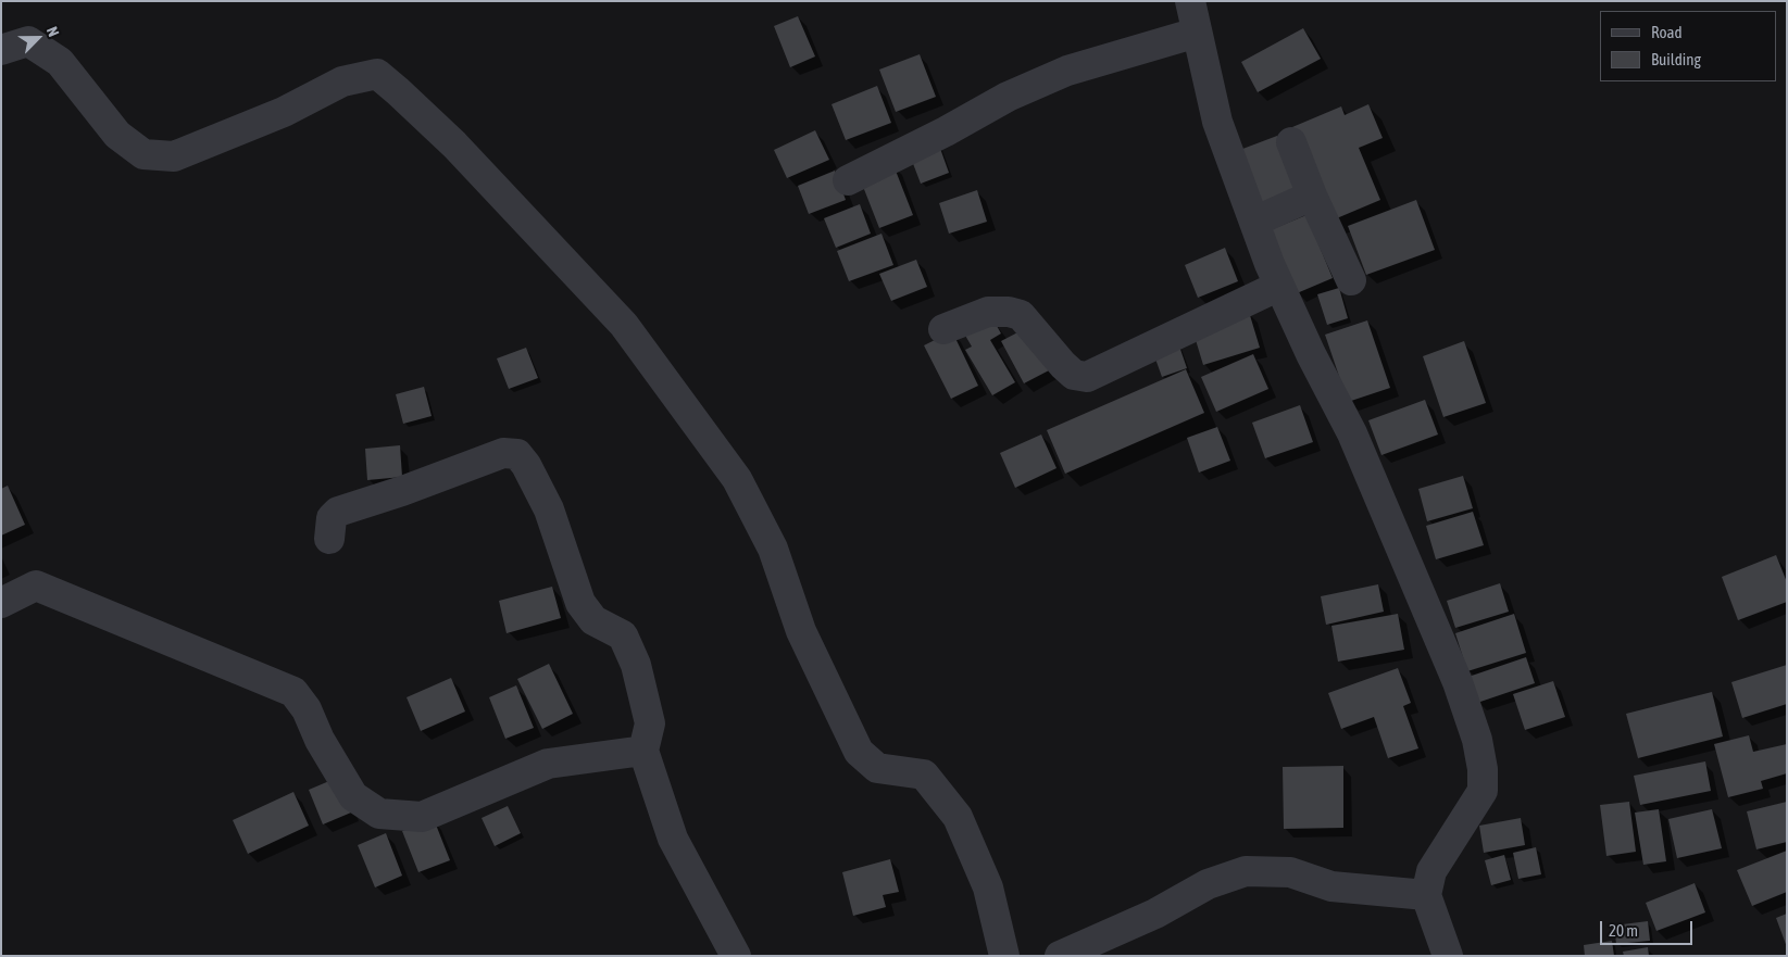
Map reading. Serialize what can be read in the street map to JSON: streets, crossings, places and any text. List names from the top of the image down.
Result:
{
  "legend": ["Road", "Building"],
  "scale_bar": "20 m",
  "north": "top right"
}
